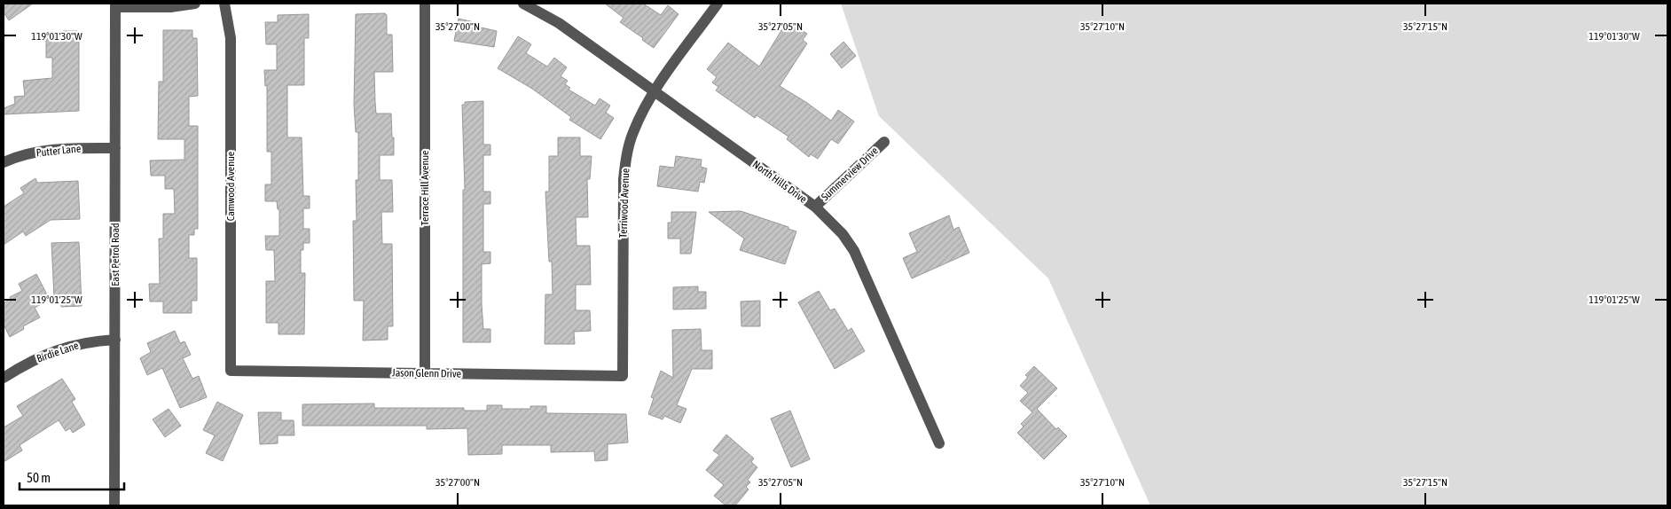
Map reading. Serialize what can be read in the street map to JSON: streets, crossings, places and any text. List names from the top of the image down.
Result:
{
  "streets": {
    "street": [
      "Putter Lane",
      "Summerview Drive",
      "North Hills Drive",
      "Camwood Avenue",
      "Terrace Hill Avenue",
      "Terriwood Avenue",
      "East Petrol Road",
      "Birdie Lane",
      "Jason Glenn Drive"
    ]
  },
  "crossings": [
    ["Putter Lane", "East Petrol Road"],
    ["Summerview Drive", "North Hills Drive"],
    ["North Hills Drive", "Terriwood Avenue"],
    ["Camwood Avenue", "Jason Glenn Drive"],
    ["Terrace Hill Avenue", "Jason Glenn Drive"],
    ["Terriwood Avenue", "Jason Glenn Drive"],
    ["East Petrol Road", "Birdie Lane"]
  ],
  "scale_bar": "50 m",
  "coordinates": [
    "35°27'00\"N",
    "35°27'05\"N",
    "35°27'10\"N",
    "35°27'15\"N",
    "119°01'30\"W",
    "119°01'25\"W"
  ]
}
